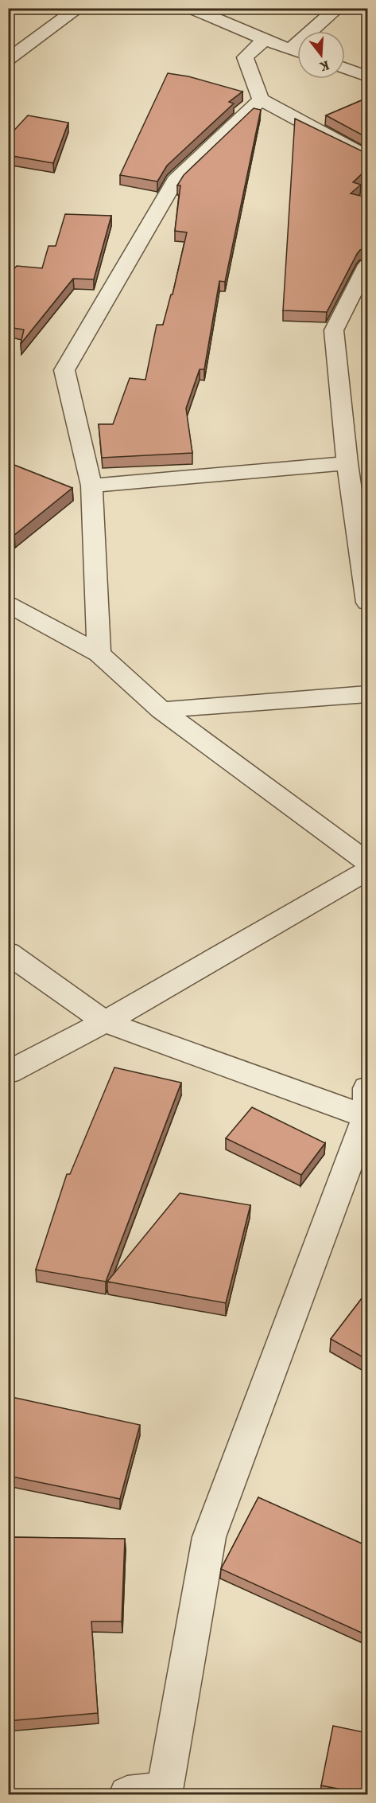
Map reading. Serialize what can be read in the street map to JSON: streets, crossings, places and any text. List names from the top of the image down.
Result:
{
  "north": "bottom"
}
